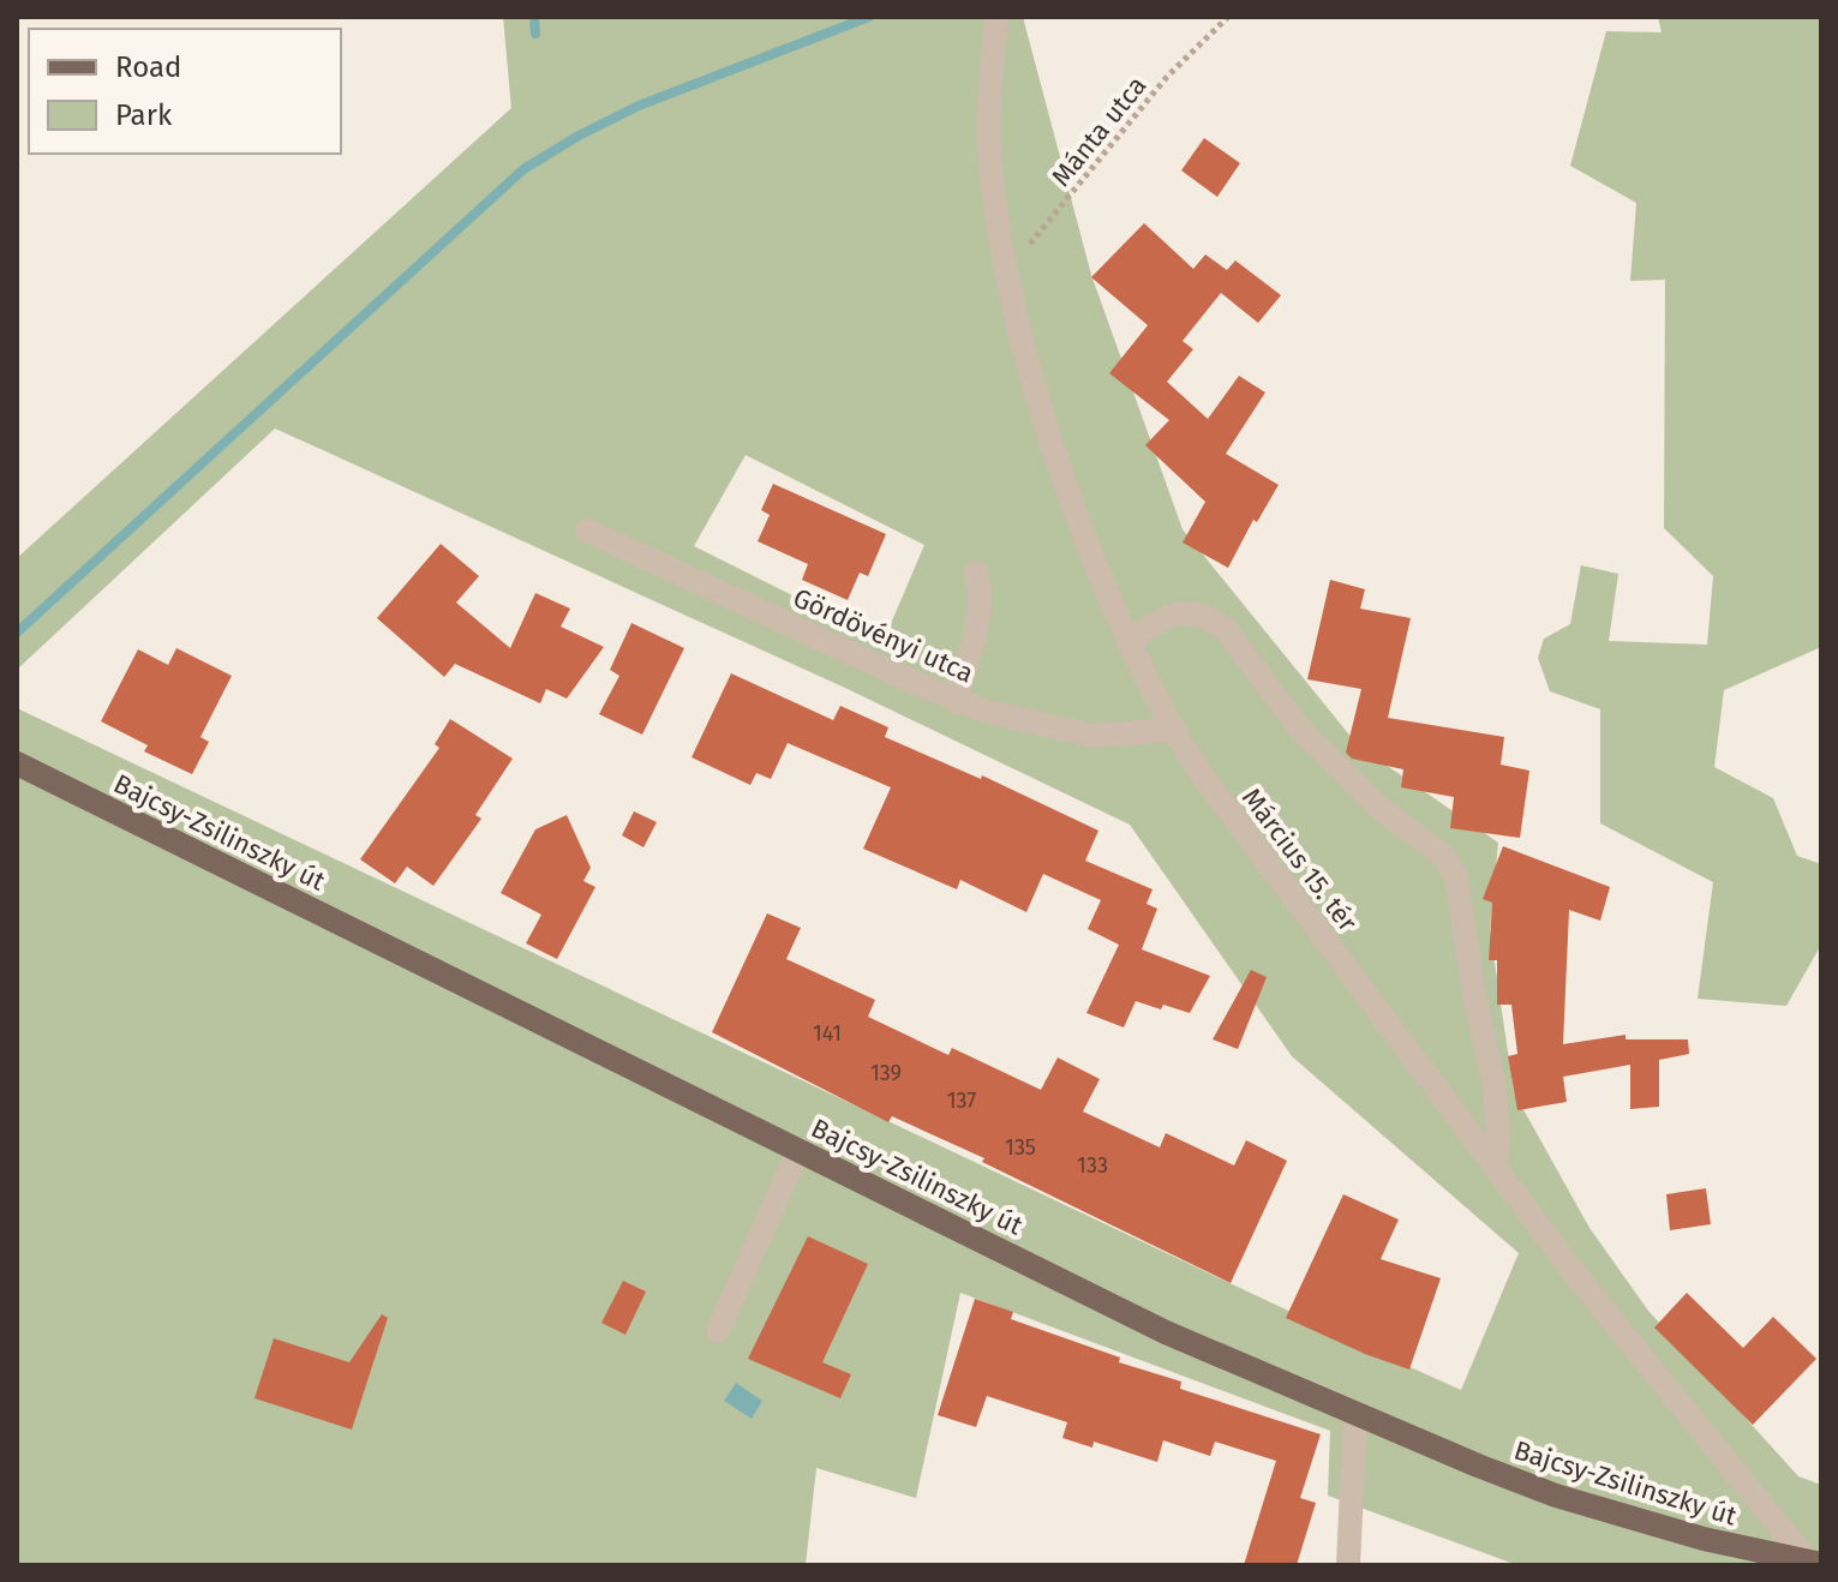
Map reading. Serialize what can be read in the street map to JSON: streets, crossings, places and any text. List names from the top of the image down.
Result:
{
  "streets": {
    "main road": ["Bajcsy-Zsilinszky út"],
    "street": ["Gördövényi utca", "Március 15. tér"],
    "path": ["Mánta utca"]
  },
  "crossings": [
    ["Mánta utca", "Március 15. tér"],
    ["Gördövényi utca", "Március 15. tér"],
    ["Bajcsy-Zsilinszky út", "Március 15. tér"]
  ],
  "house_numbers": [
    "141",
    "139",
    "137",
    "135",
    "133"
  ],
  "legend": ["Road", "Park"]
}
